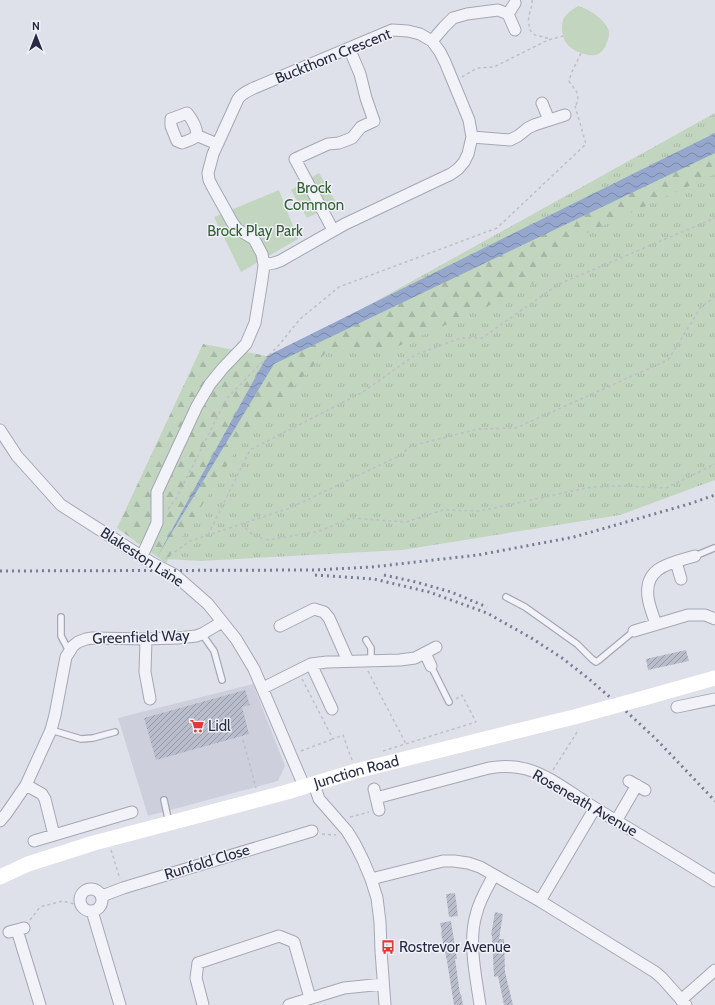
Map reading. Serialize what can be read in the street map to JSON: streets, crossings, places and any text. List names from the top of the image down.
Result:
{
  "streets": {
    "main road": ["Junction Road"],
    "street": [
      "Buckthorn Crescent",
      "Blakeston Lane",
      "Greenfield Way",
      "Roseneath Avenue",
      "Runfold Close"
    ]
  },
  "crossings": [
    ["Buckthorn Crescent", "Blakeston Lane"],
    ["Blakeston Lane", "Greenfield Way"],
    ["Blakeston Lane", "Junction Road"]
  ],
  "parks": ["Brock Common", "Brock Play Park"],
  "places": {
    "supermarket": ["Lidl"],
    "bus stop": ["Rostrevor Avenue"]
  },
  "north": "top"
}
